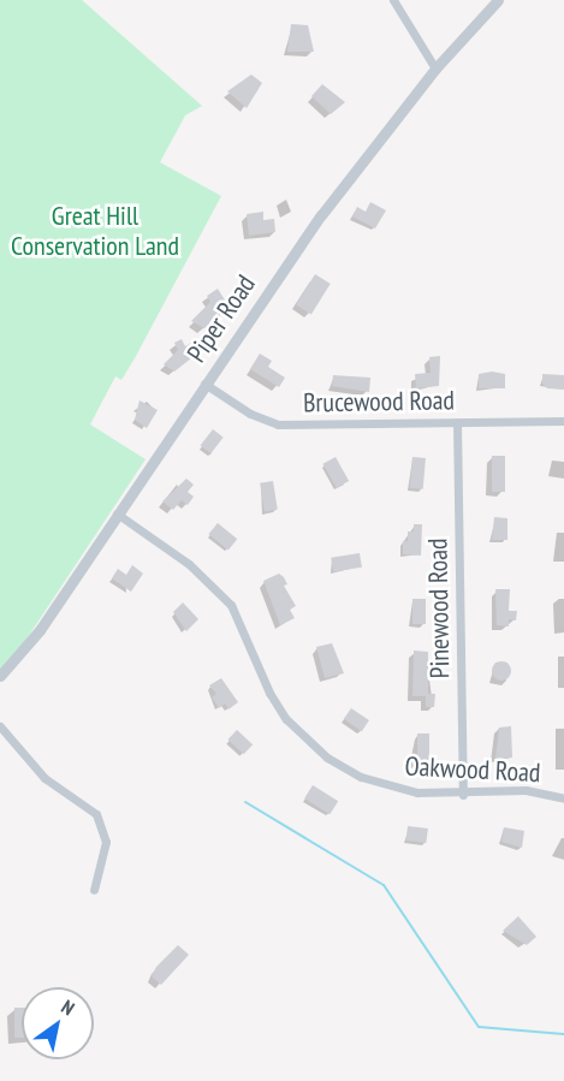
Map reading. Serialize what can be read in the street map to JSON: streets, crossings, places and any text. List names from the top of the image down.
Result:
{
  "streets": {
    "street": [
      "Piper Road",
      "Brucewood Road",
      "Pinewood Road",
      "Oakwood Road"
    ]
  },
  "crossings": [
    ["Piper Road", "Brucewood Road"],
    ["Piper Road", "Oakwood Road"],
    ["Brucewood Road", "Pinewood Road"],
    ["Pinewood Road", "Oakwood Road"]
  ],
  "parks": ["Great Hill Conservation Land"],
  "north": "top right"
}
